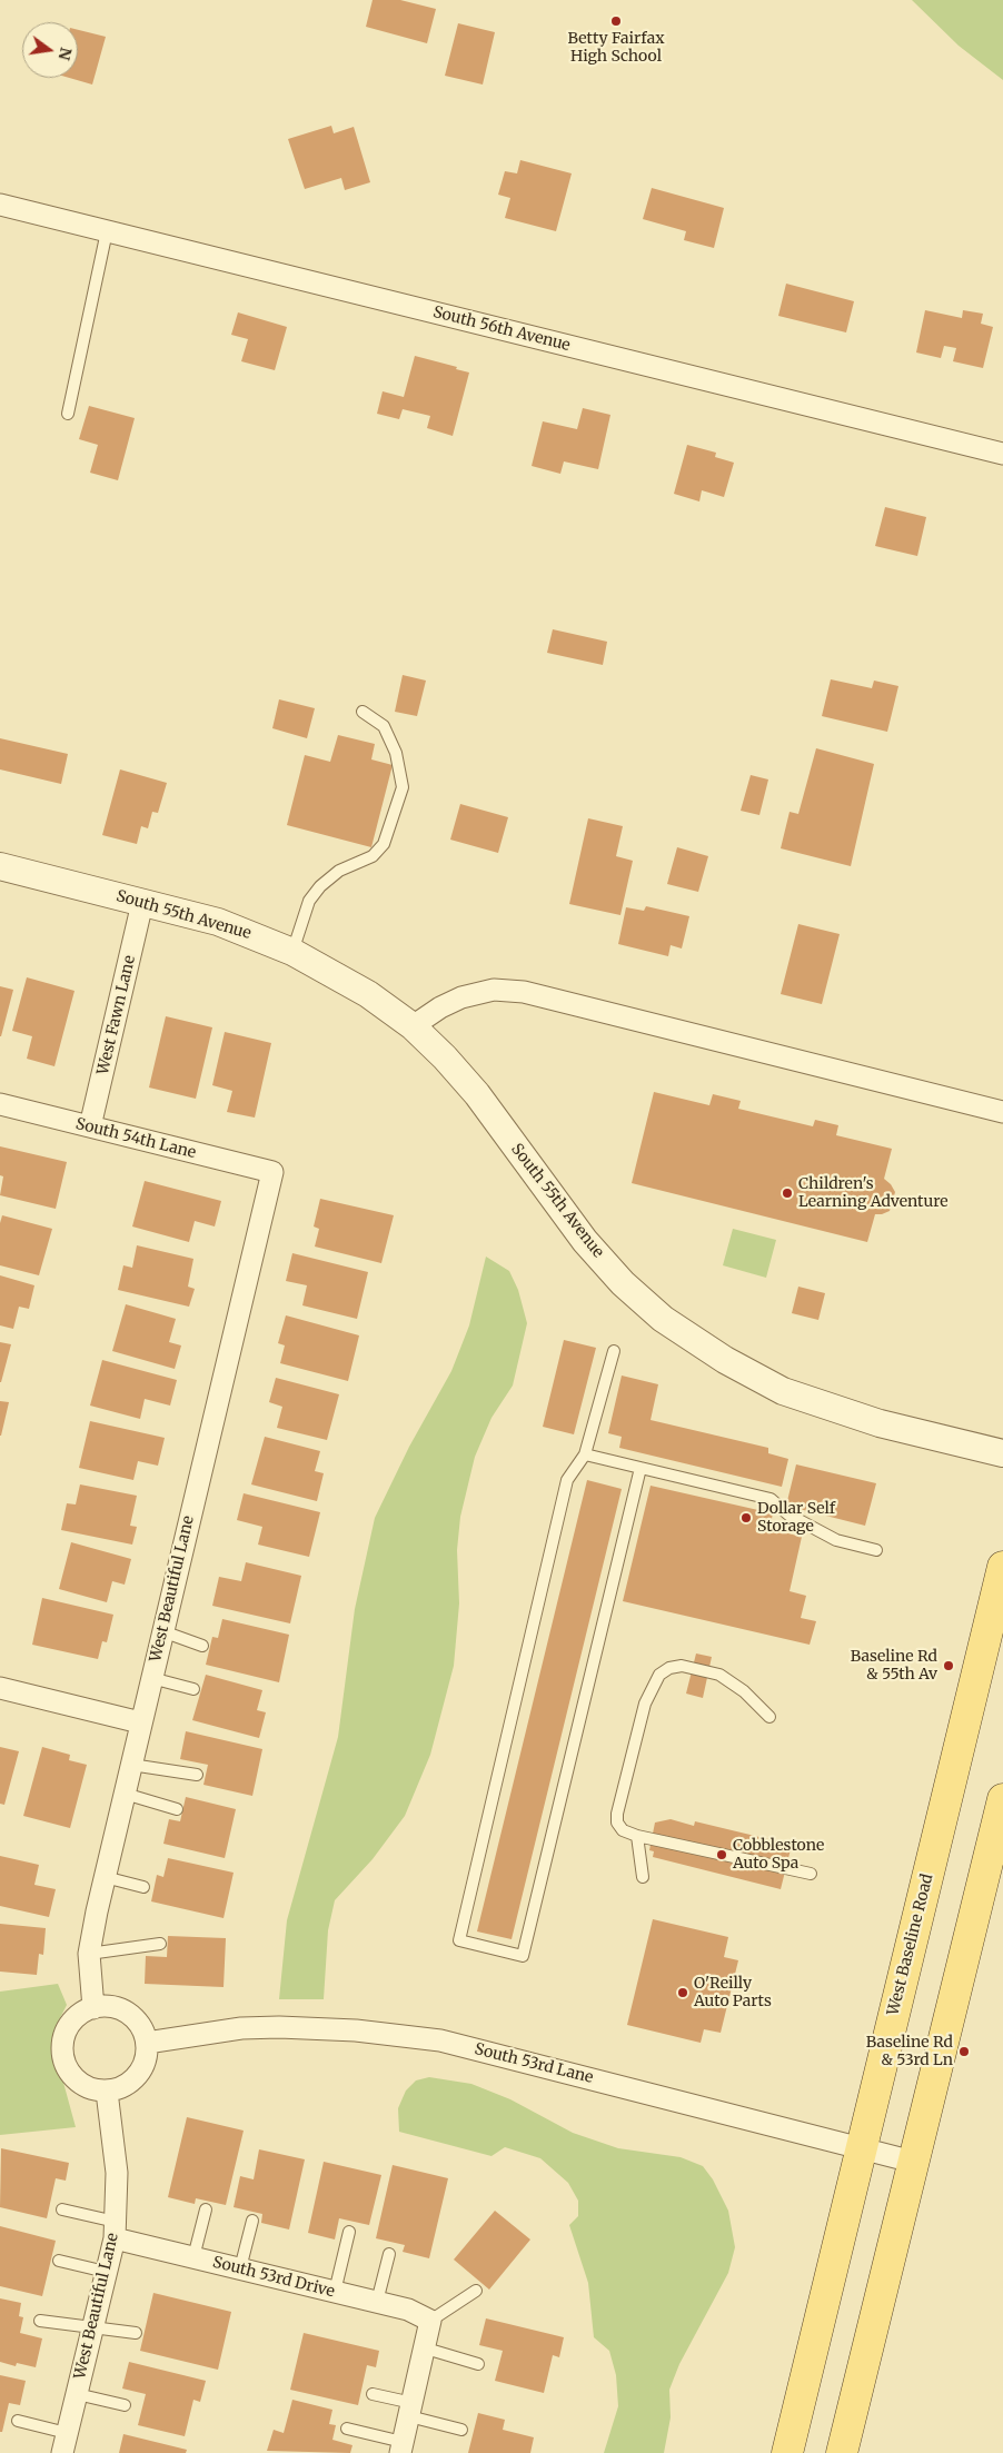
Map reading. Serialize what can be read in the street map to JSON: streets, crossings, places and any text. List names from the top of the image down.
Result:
{
  "streets": {
    "main road": ["West Baseline Road"],
    "street": [
      "South 56th Avenue",
      "South 55th Avenue",
      "West Fawn Lane",
      "South 54th Lane",
      "West Beautiful Lane",
      "South 53rd Lane",
      "South 53rd Drive"
    ]
  },
  "crossings": [
    ["South 55th Avenue", "West Fawn Lane"],
    ["West Fawn Lane", "South 54th Lane"],
    ["South 54th Lane", "West Beautiful Lane"],
    ["West Beautiful Lane", "South 53rd Lane"],
    ["West Beautiful Lane", "South 53rd Drive"],
    ["West Baseline Road", "South 53rd Lane"]
  ],
  "places": [
    "Betty Fairfax High School",
    "Children's Learning Adventure",
    "Dollar Self Storage",
    "Baseline Rd & 55th Av",
    "Cobblestone Auto Spa",
    "O'Reilly Auto Parts",
    "Baseline Rd & 53rd Ln"
  ],
  "north": "right"
}
